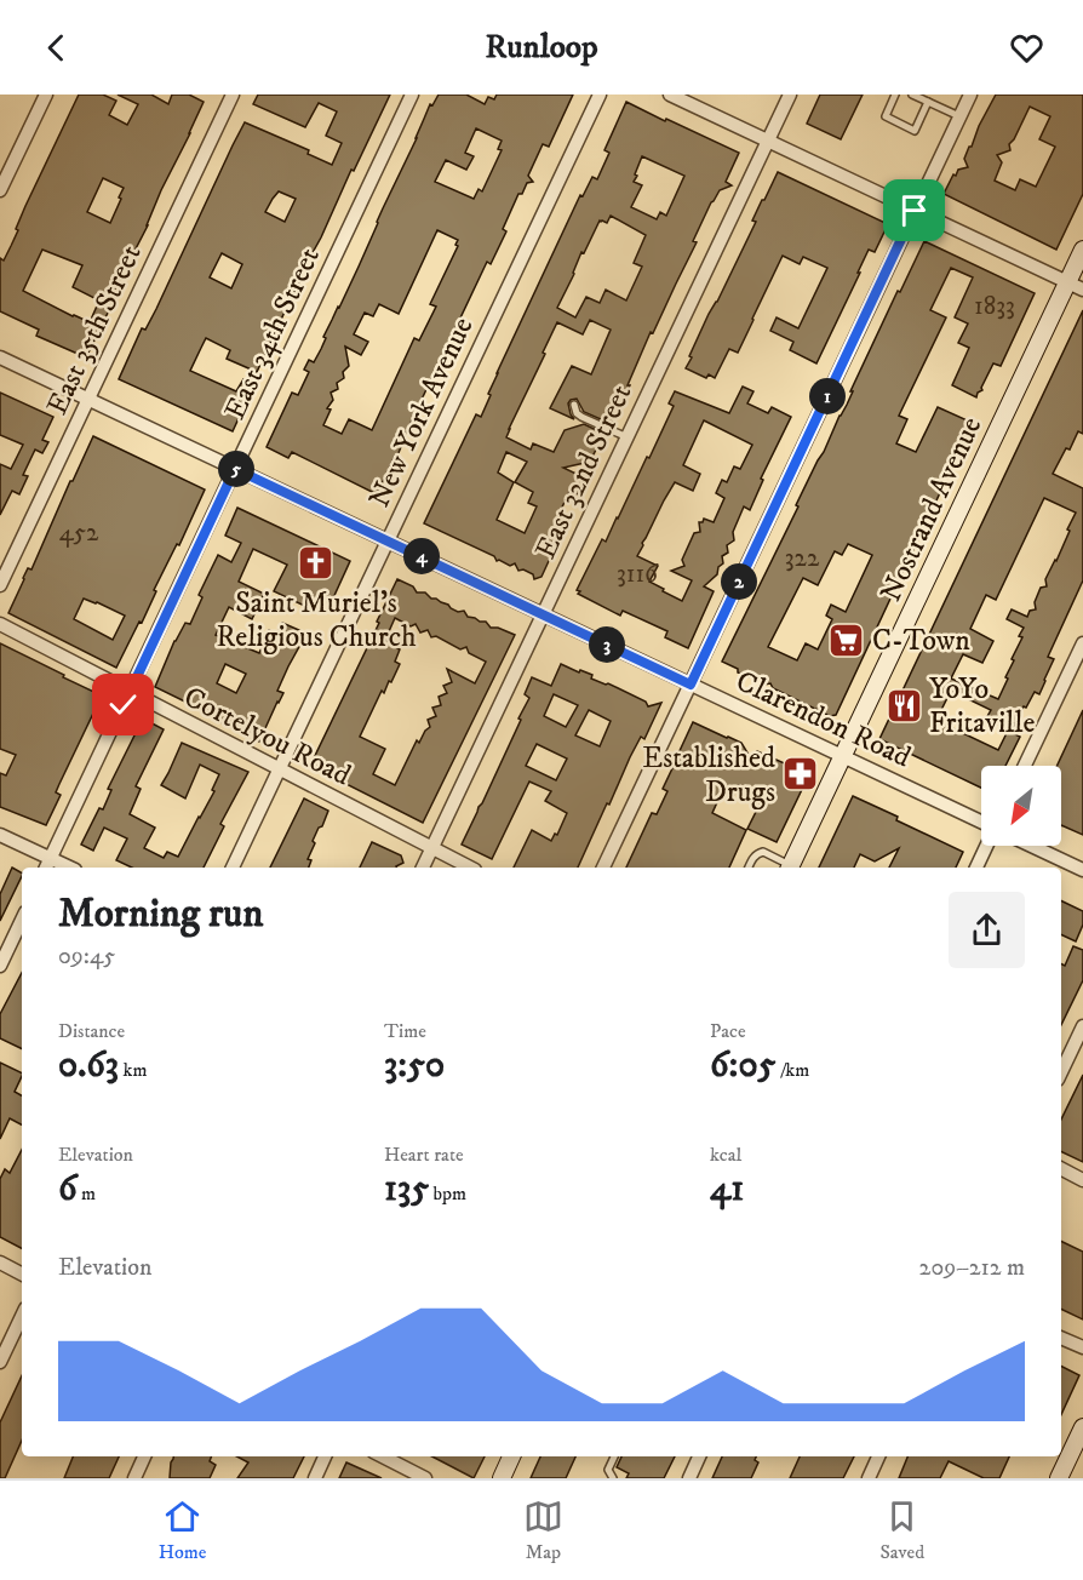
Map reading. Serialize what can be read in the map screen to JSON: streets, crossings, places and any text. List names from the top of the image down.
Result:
{
  "streets": {
    "main road": ["Nostrand Avenue"],
    "street": [
      "East 35th Street",
      "East 34th Street",
      "New York Avenue",
      "East 32nd Street",
      "Clarendon Road",
      "Cortelyou Road"
    ]
  },
  "crossings": [
    ["East 35th Street", "Clarendon Road"],
    ["East 34th Street", "Clarendon Road"],
    ["East 34th Street", "Cortelyou Road"],
    ["New York Avenue", "Clarendon Road"],
    ["New York Avenue", "Cortelyou Road"],
    ["East 32nd Street", "Clarendon Road"],
    ["East 32nd Street", "Cortelyou Road"],
    ["Nostrand Avenue", "Clarendon Road"]
  ],
  "places": {
    "church": ["Saint Muriel's Religious Church"],
    "supermarket": ["C-Town"],
    "restaurant": ["YoYo Fritaville"],
    "pharmacy": ["Established Drugs"]
  },
  "house_numbers": [
    "1833",
    "452",
    "322",
    "3116"
  ],
  "north": "bottom left",
  "page": {
    "header": "Runloop",
    "pins": [
      "1",
      "5",
      "4",
      "2",
      "3"
    ],
    "heading": ["Morning run", "09:45"],
    "stats": [
      ["Distance", "0.63 km"],
      ["Time", "3:50"],
      ["Pace", "6:05 /km"],
      ["Elevation", "6 m"],
      ["Heart rate", "135 bpm"],
      ["kcal", "41"]
    ],
    "chart": ["Elevation", "209–212 m"],
    "tabs": ["Home", "Map", "Saved"]
  }
}
